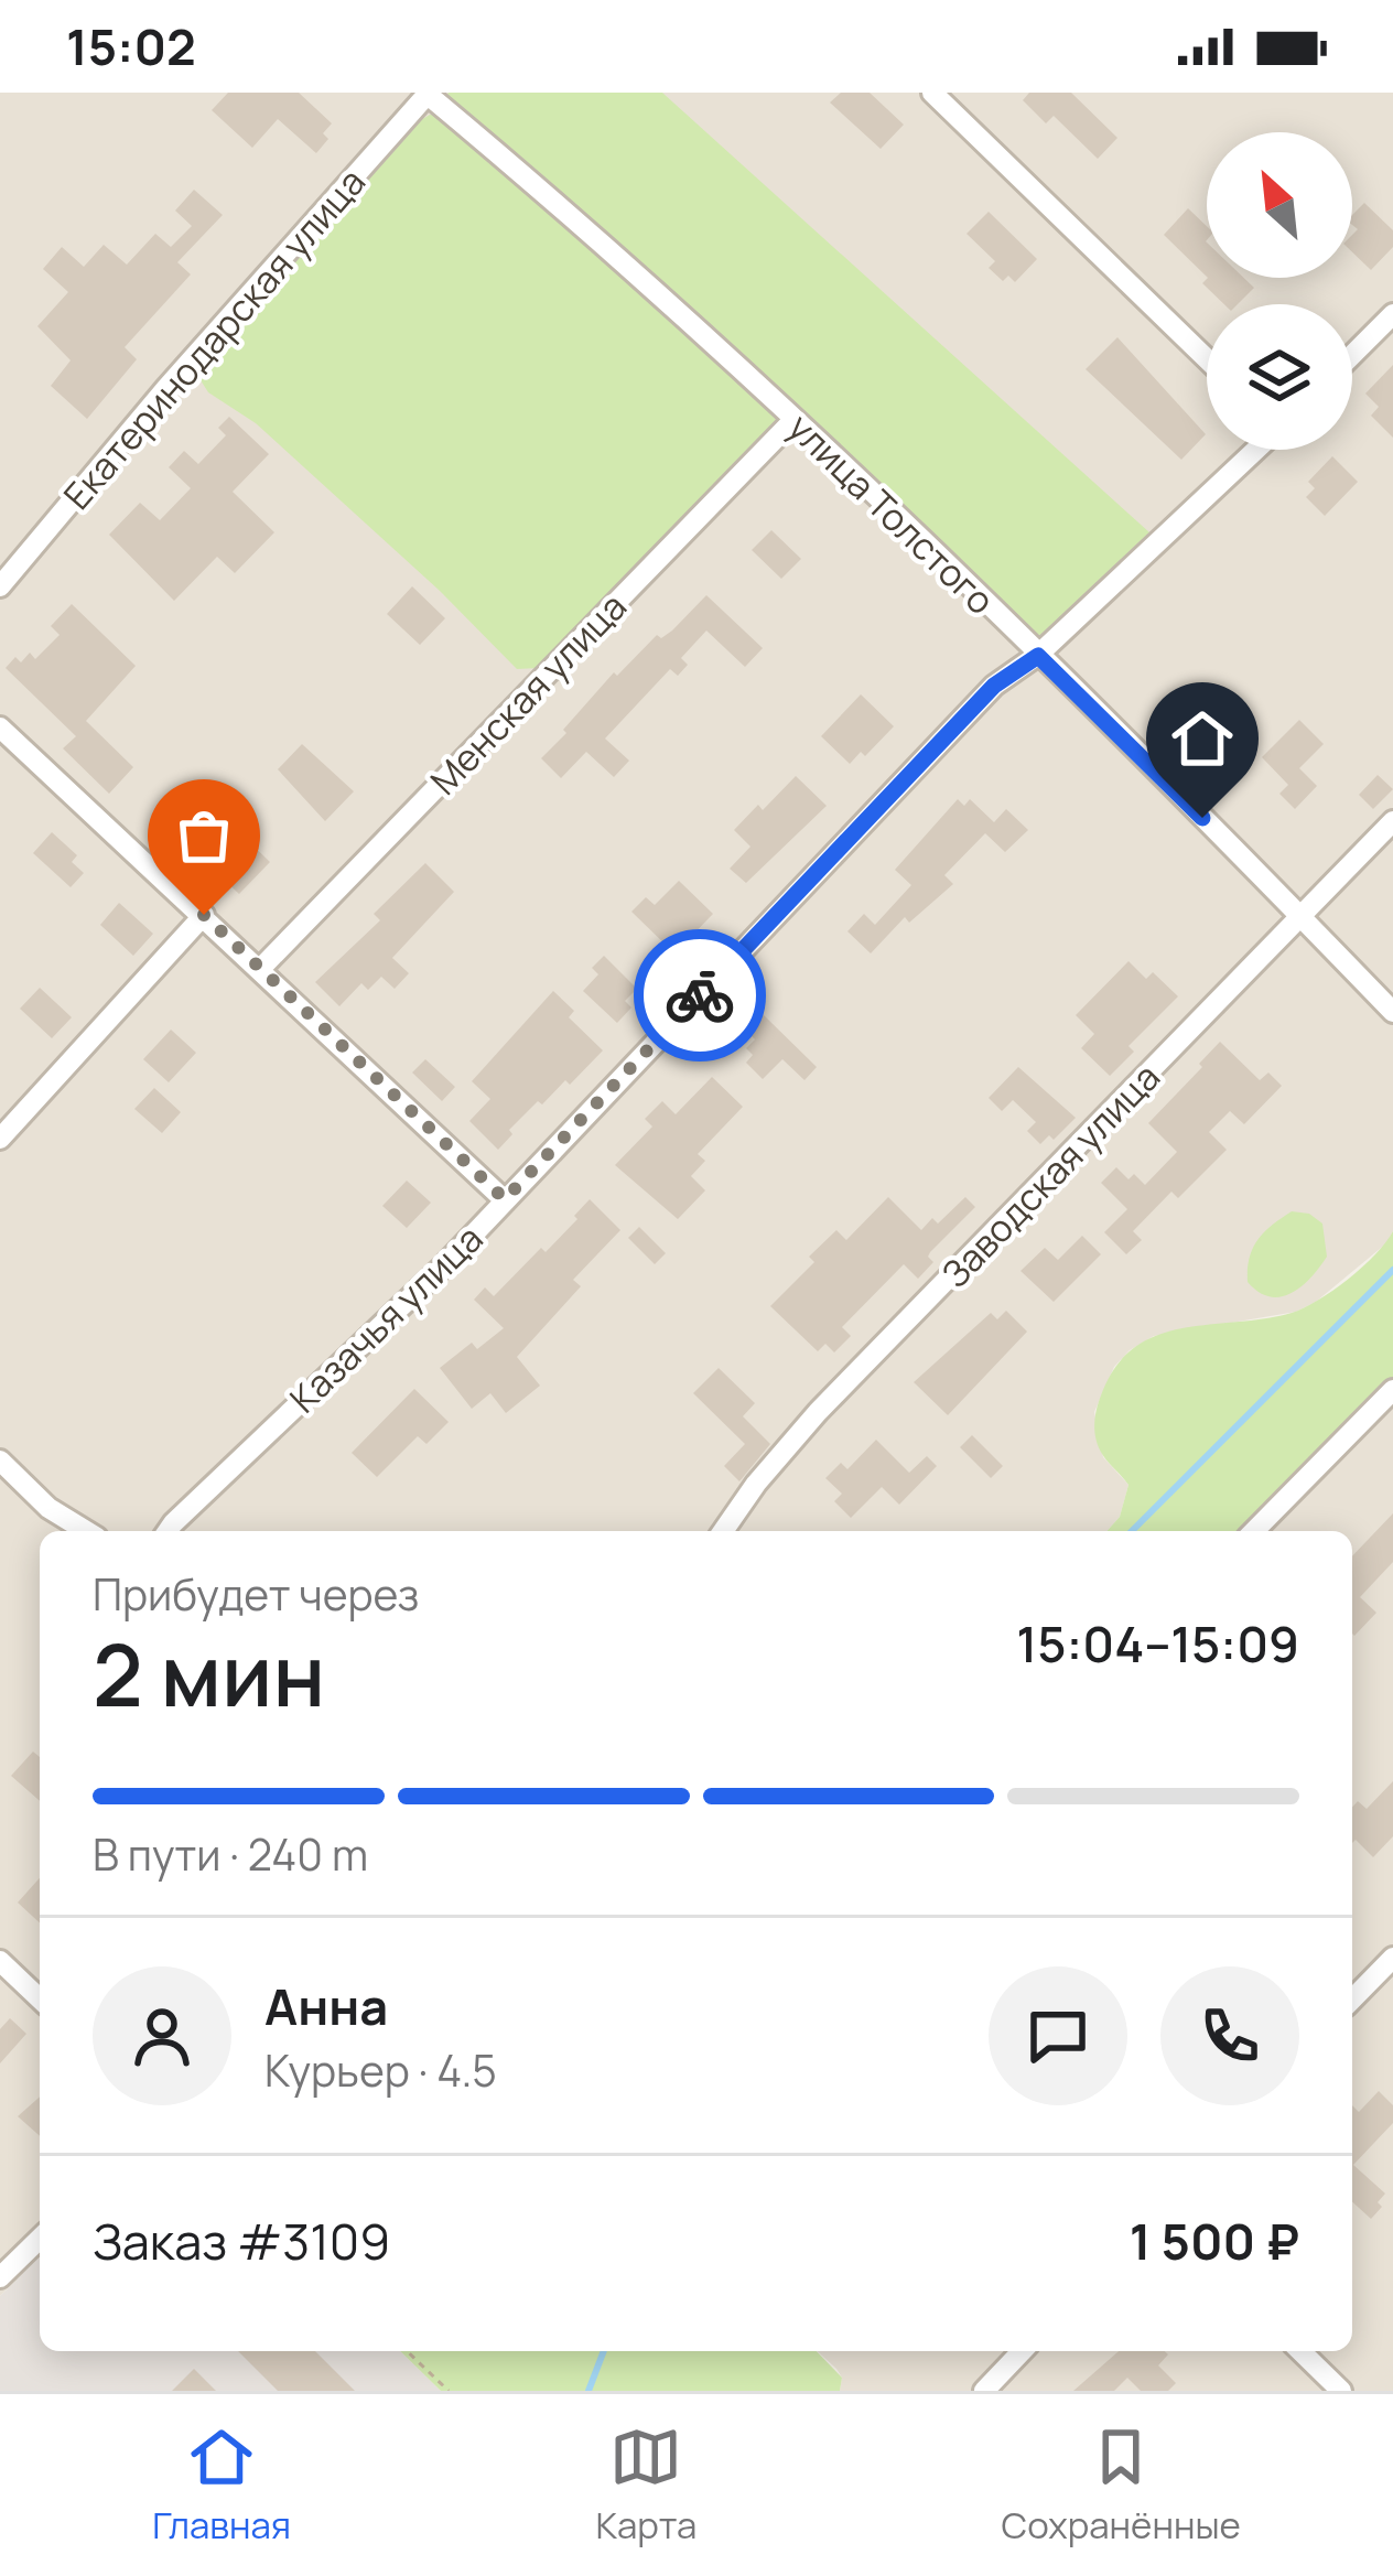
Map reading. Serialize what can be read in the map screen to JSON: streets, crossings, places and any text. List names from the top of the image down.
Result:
{
  "streets": {
    "street": [
      "Екатеринодарская улица",
      "улица Толстого",
      "Менская улица",
      "Заводская улица",
      "Казачья улица"
    ]
  },
  "crossings": [
    ["Екатеринодарская улица", "улица Толстого"],
    ["улица Толстого", "Менская улица"],
    ["улица Толстого", "Заводская улица"],
    ["улица Толстого", "Казачья улица"]
  ],
  "north": "top left",
  "page": {
    "status": "15:02",
    "heading": ["2 мин", "Прибудет через", "15:04–15:09"],
    "panel": [
      "Анна",
      "Курьер · 4.5",
      "Заказ #3109",
      "1 500 ₽"
    ],
    "bar": "В пути · 240 m",
    "tabs": ["Главная", "Карта", "Сохранённые"]
  }
}
